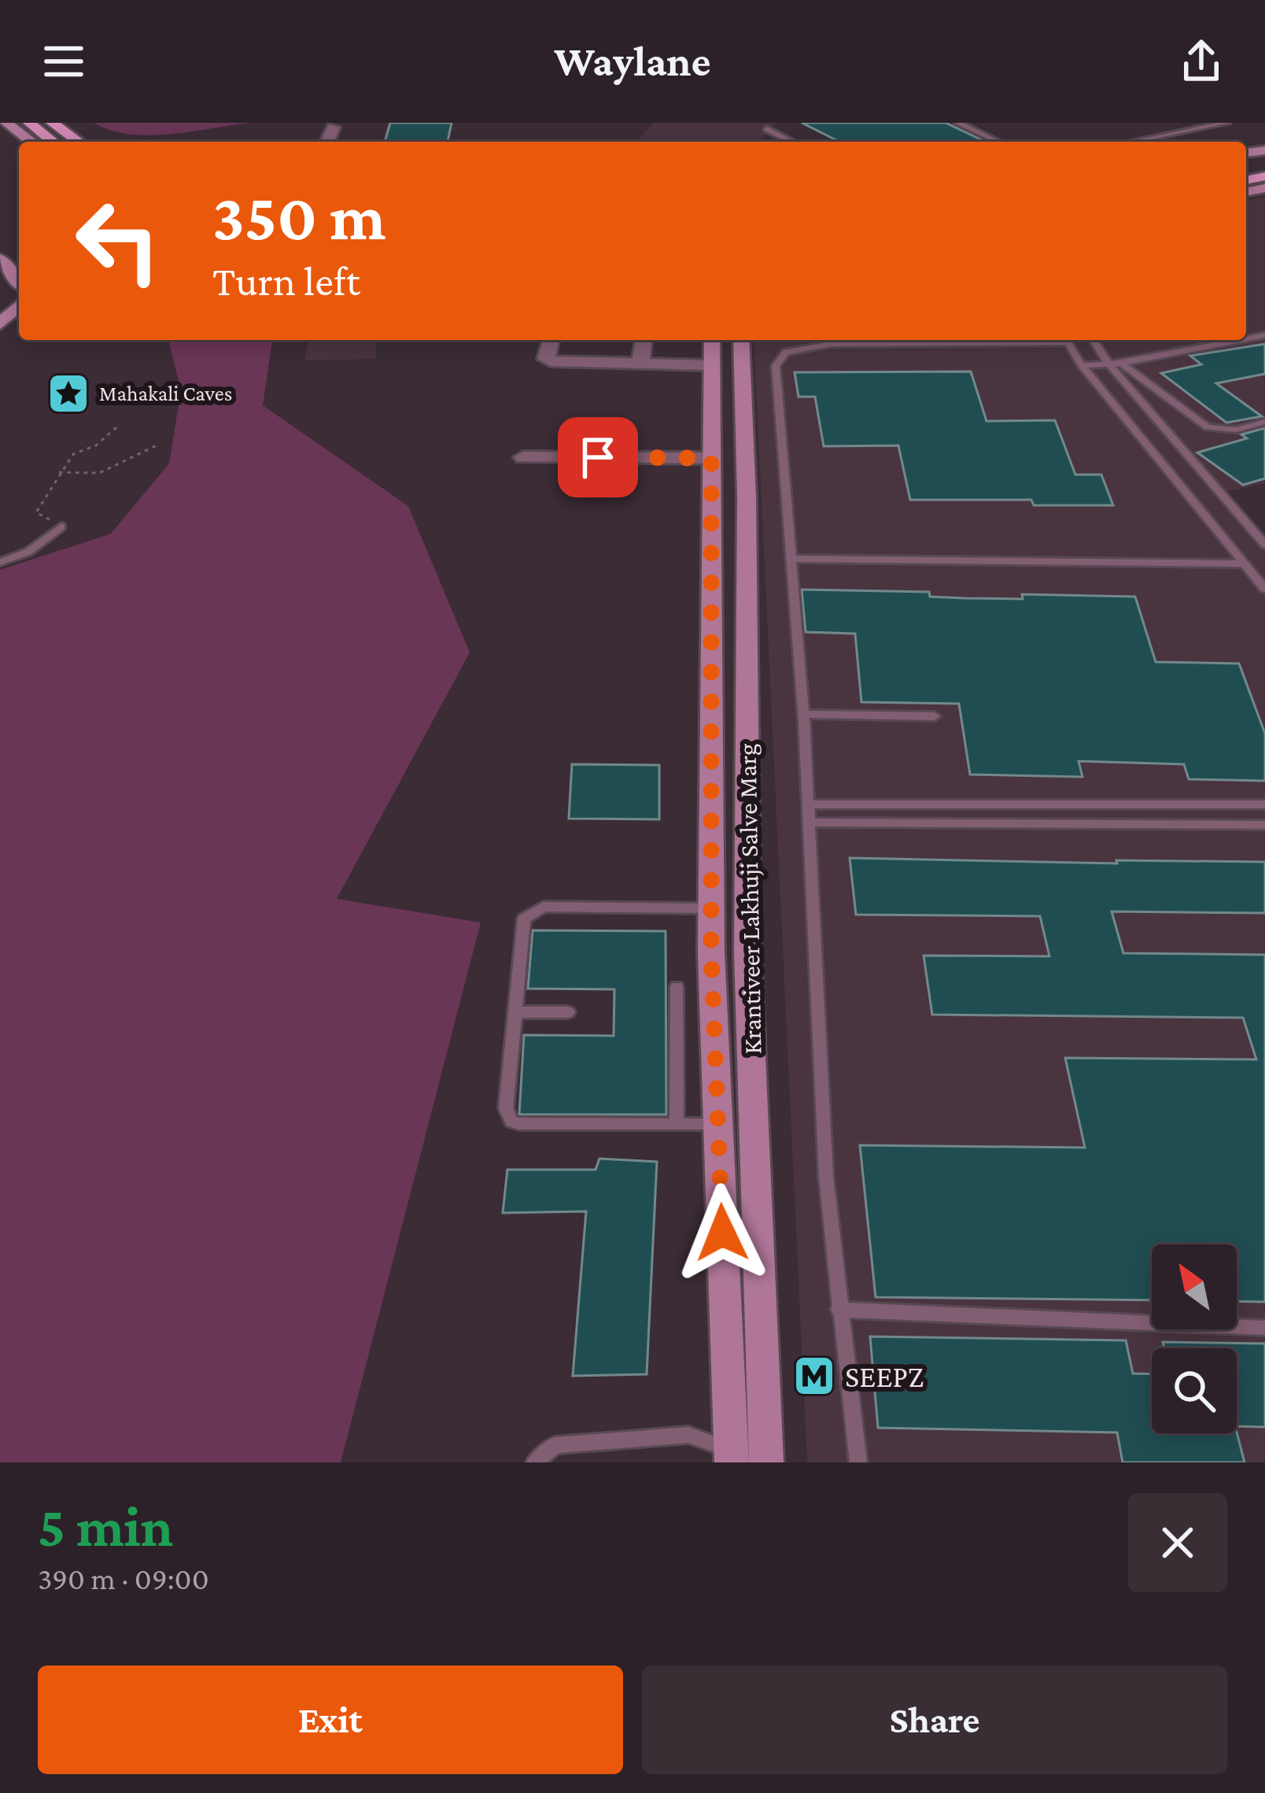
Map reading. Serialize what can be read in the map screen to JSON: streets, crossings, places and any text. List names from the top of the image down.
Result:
{
  "streets": {
    "main road": ["Krantiveer Lakhuji Salve Marg"]
  },
  "places": {
    "place": ["Mahakali Caves"],
    "metro station": ["SEEPZ"]
  },
  "north": "top left",
  "page": {
    "header": "Waylane",
    "turn": ["350 m", "Turn left"],
    "heading": ["5 min", "390 m · 09:00"],
    "buttons": ["Exit", "Share"]
  }
}
